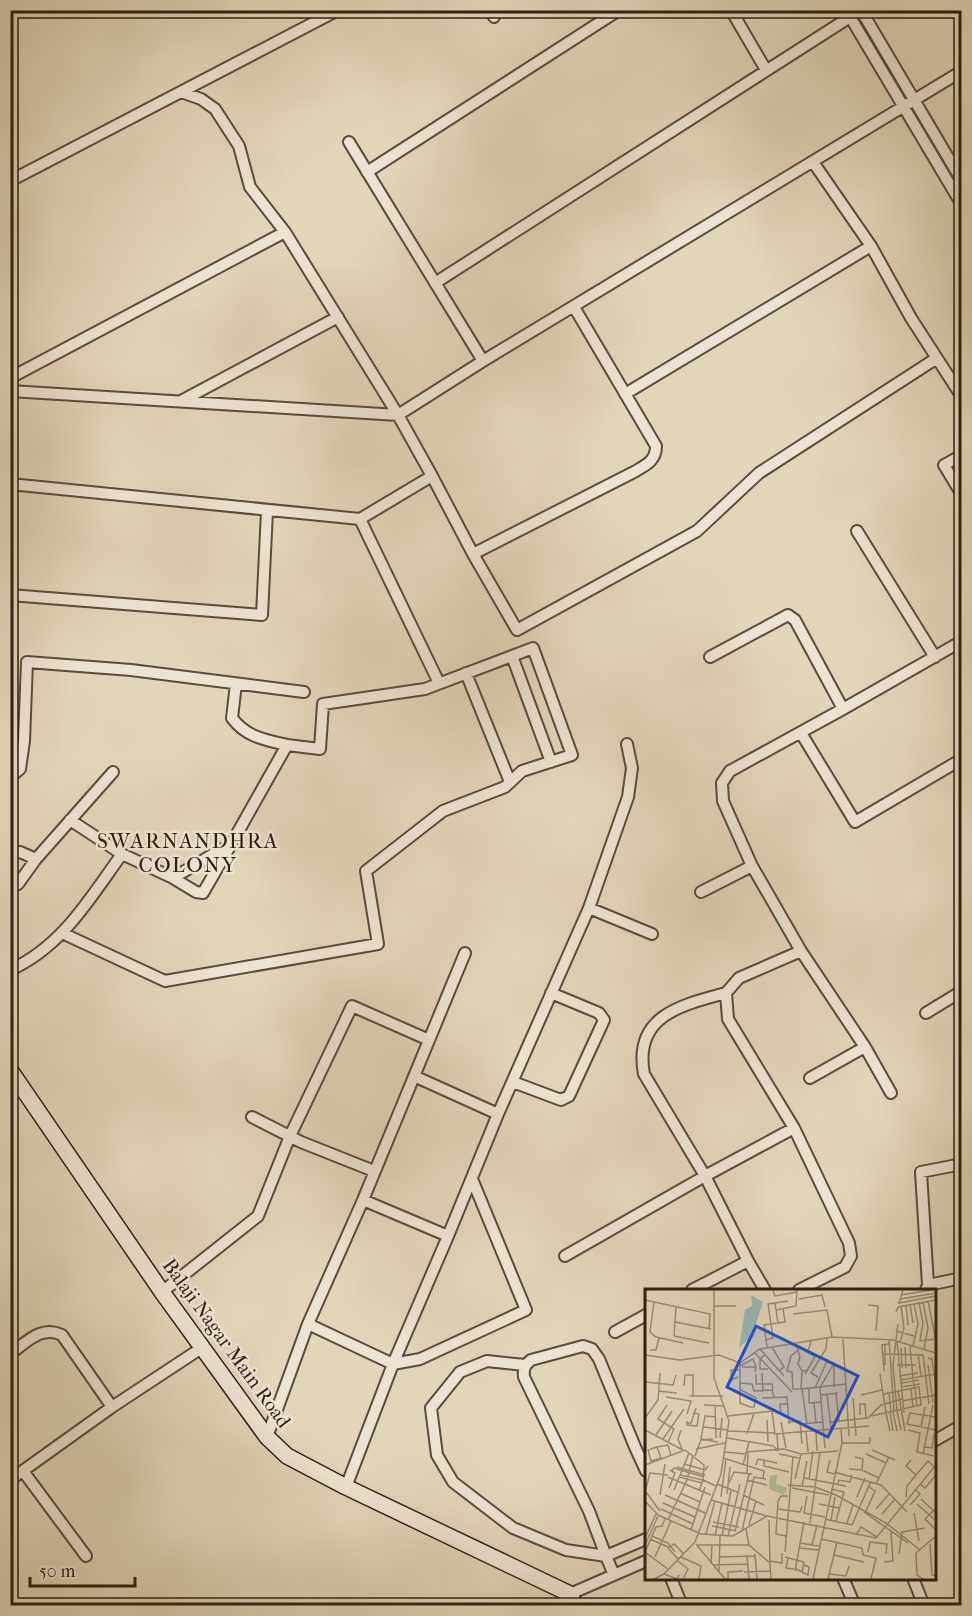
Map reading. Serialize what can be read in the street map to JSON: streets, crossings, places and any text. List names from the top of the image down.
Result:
{
  "streets": {
    "street": ["Balaji Nagar Main Road"]
  },
  "districts": ["SWARNANDHRA COLONY"],
  "scale_bar": "50 m"
}
